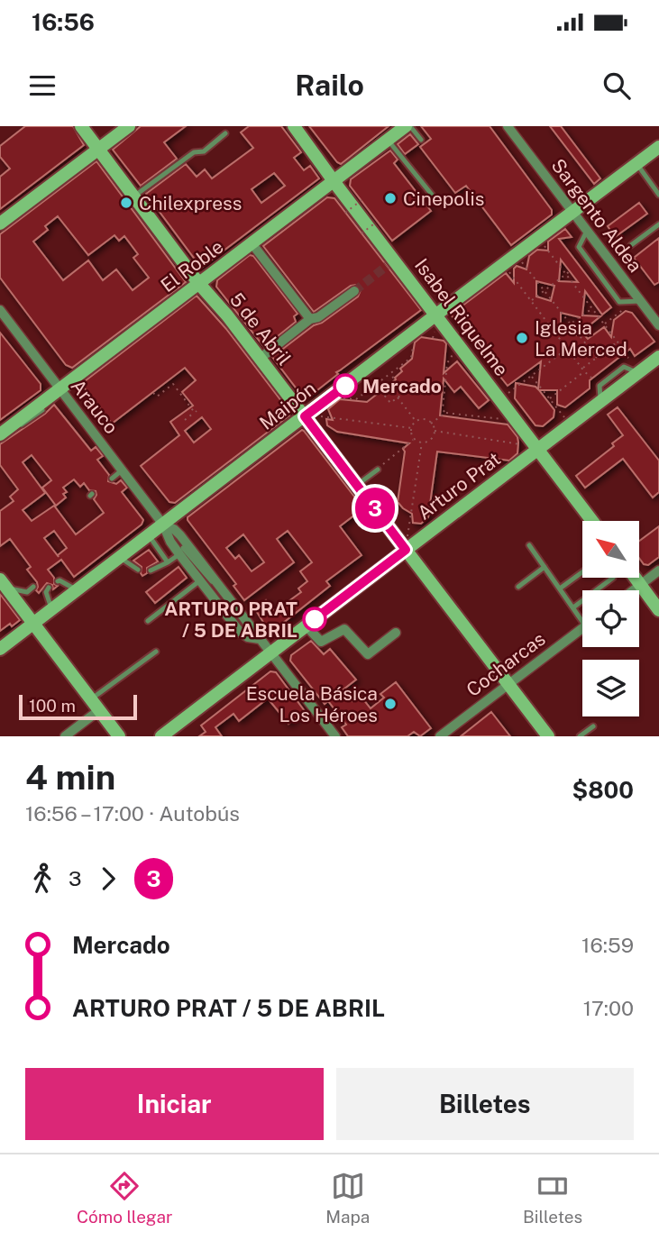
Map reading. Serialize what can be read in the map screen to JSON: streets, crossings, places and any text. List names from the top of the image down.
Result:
{
  "streets": {
    "street": [
      "Sargento Aldea",
      "El Roble",
      "Isabel Riquelme",
      "5 de Abril",
      "Maipón",
      "Arauco",
      "Arturo Prat",
      "Cocharcas"
    ]
  },
  "crossings": [
    ["Sargento Aldea", "Maipón"],
    ["El Roble", "Isabel Riquelme"],
    ["El Roble", "5 de Abril"],
    ["El Roble", "Arauco"],
    ["Isabel Riquelme", "Maipón"],
    ["Isabel Riquelme", "Arturo Prat"],
    ["5 de Abril", "Maipón"],
    ["5 de Abril", "Arturo Prat"],
    ["5 de Abril", "Cocharcas"],
    ["Maipón", "Arauco"],
    ["Arauco", "Arturo Prat"]
  ],
  "places": [
    "Cinepolis",
    "Chilexpress",
    "Iglesia La Merced",
    "Mercado",
    "ARTURO PRAT / 5 DE ABRIL",
    "Escuela Básica Los Héroes"
  ],
  "lines": ["bus line 3"],
  "scale_bar": "100 m",
  "north": "top left",
  "page": {
    "status": "16:56",
    "header": "Railo",
    "on_map": "3",
    "scale": "100 m",
    "heading": ["4 min", "16:56 – 17:00 · Autobús", "$800"],
    "legs": ["3", "3"],
    "list": [
      {
        "name": "Mercado",
        "value": "16:59"
      },
      {
        "name": "ARTURO PRAT / 5 DE ABRIL",
        "value": "17:00"
      }
    ],
    "buttons": ["Iniciar", "Billetes"],
    "tabs": ["Cómo llegar", "Mapa", "Billetes"]
  }
}
